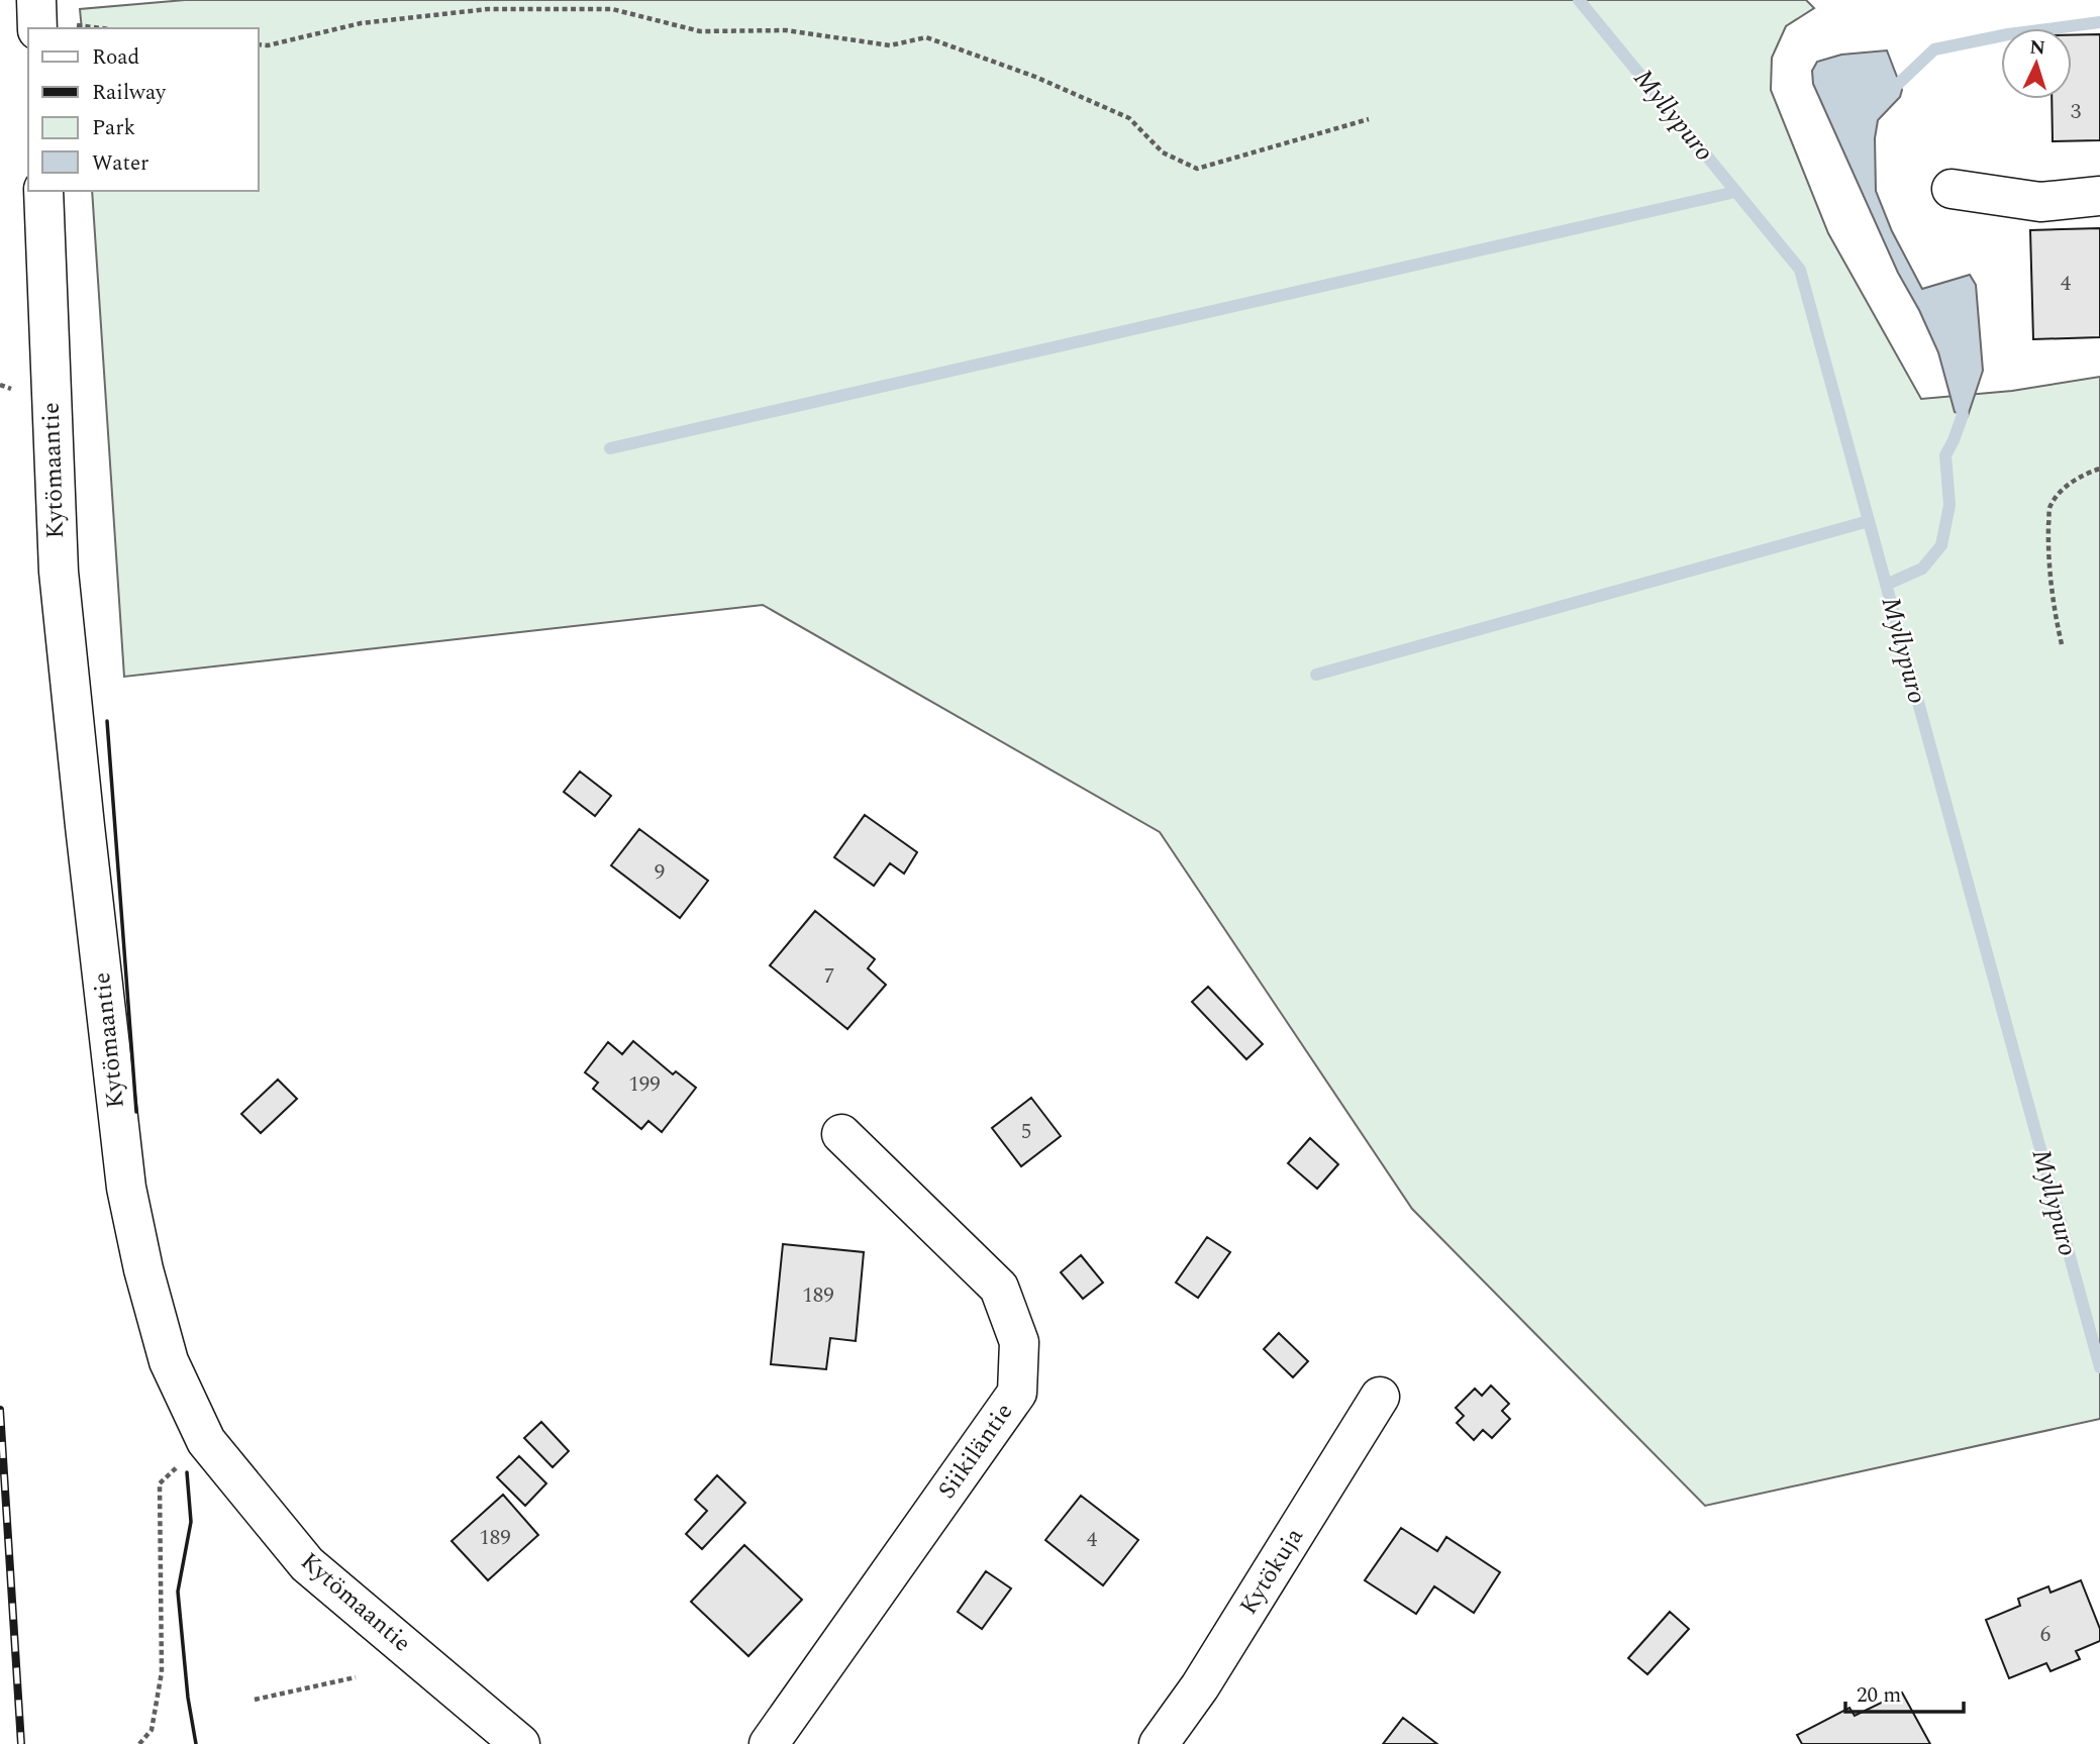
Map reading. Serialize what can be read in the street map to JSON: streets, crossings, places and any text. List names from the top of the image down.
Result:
{
  "streets": {
    "street": ["Kytömaantie", "Siikiläntie", "Kytökuja"]
  },
  "water": ["Myllypuro"],
  "house_numbers": [
    "3",
    "4",
    "9",
    "7",
    "199",
    "5",
    "189",
    "189",
    "4",
    "6"
  ],
  "legend": [
    "Road",
    "Railway",
    "Park",
    "Water"
  ],
  "scale_bar": "20 m",
  "north": "top"
}
